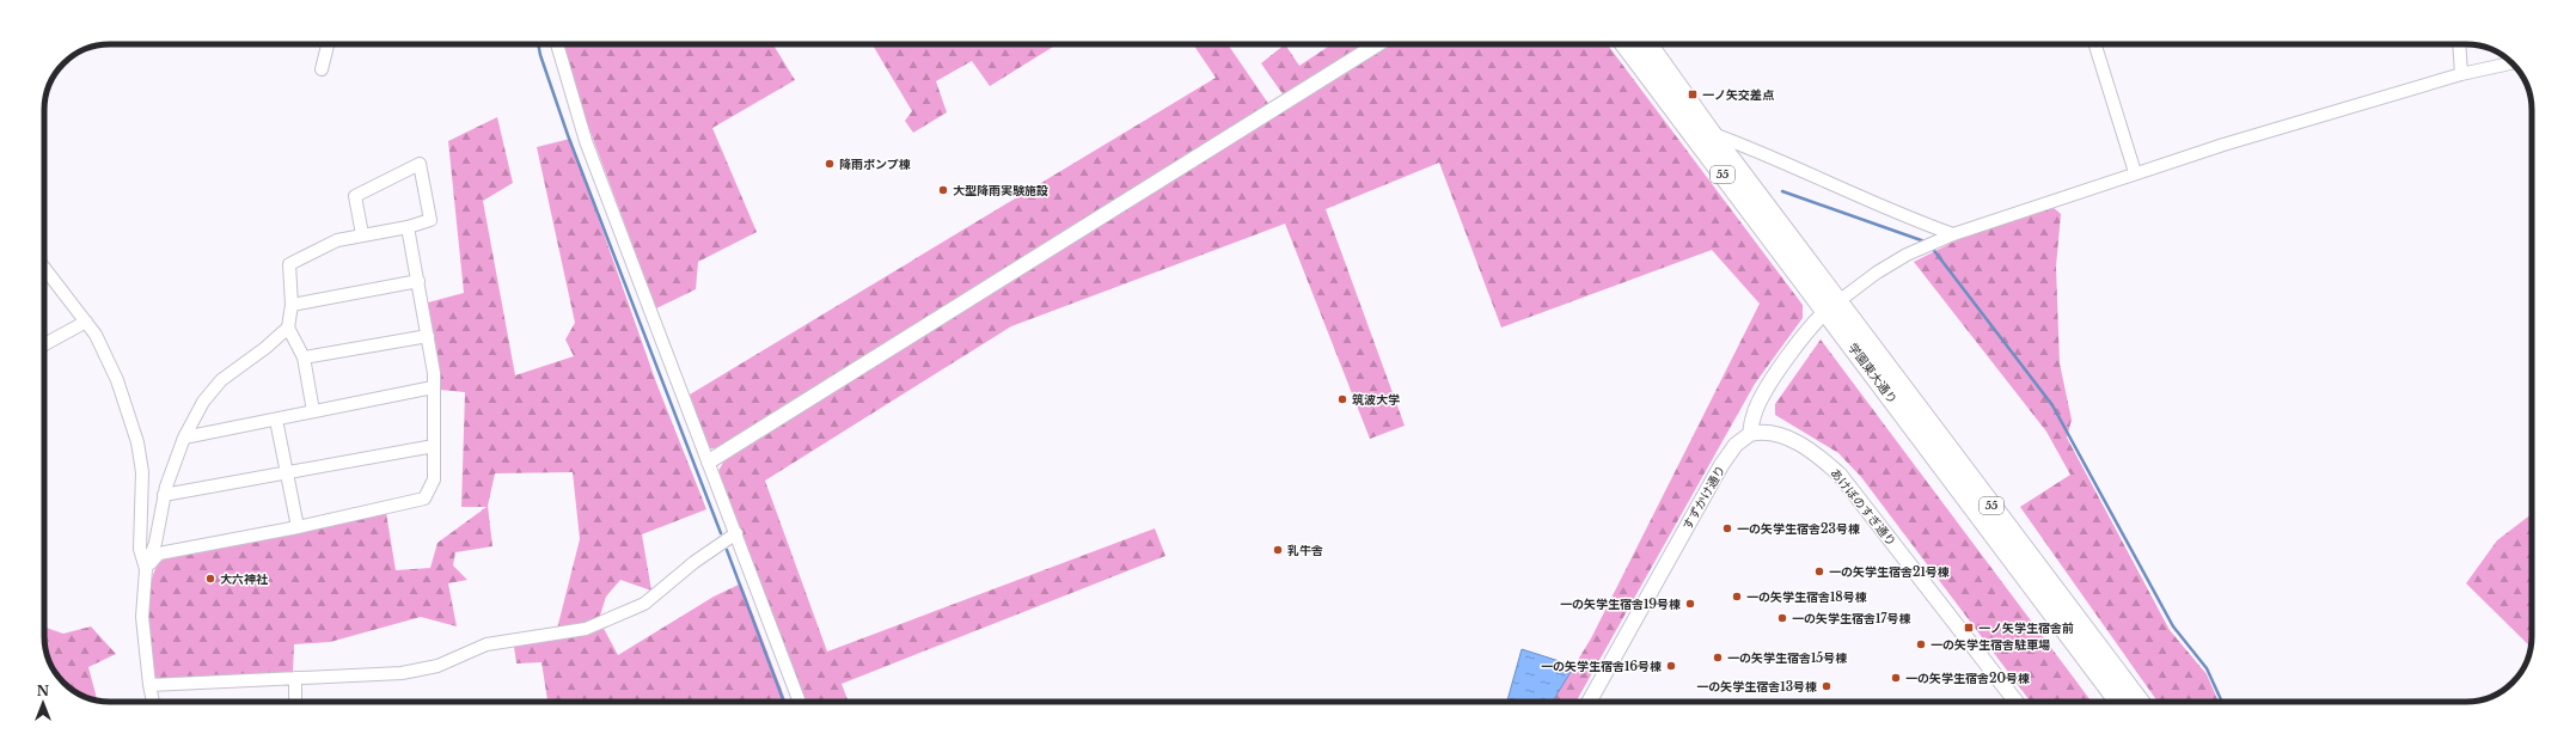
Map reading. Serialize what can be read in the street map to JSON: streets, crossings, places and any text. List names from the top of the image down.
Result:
{
  "streets": {
    "main road": ["55", "学園東大通り"],
    "street": ["すずかけ通り", "あけぼのすぎ通り"]
  },
  "crossings": [
    ["すずかけ通り", "あけぼのすぎ通り"]
  ],
  "places": {
    "transit": ["一ノ矢交差点", "一ノ矢学生宿舎前"],
    "other": [
      "降雨ポンプ棟",
      "大型降雨実験施設",
      "筑波大学",
      "一の矢学生宿舎23号棟",
      "乳牛舎",
      "一の矢学生宿舎21号棟",
      "大六神社",
      "一の矢学生宿舎18号棟",
      "一の矢学生宿舎19号棟",
      "一の矢学生宿舎17号棟",
      "一の矢学生宿舎駐車場",
      "一の矢学生宿舎15号棟",
      "一の矢学生宿舎16号棟",
      "一の矢学生宿舎20号棟",
      "一の矢学生宿舎13号棟"
    ]
  },
  "north": "top"
}
